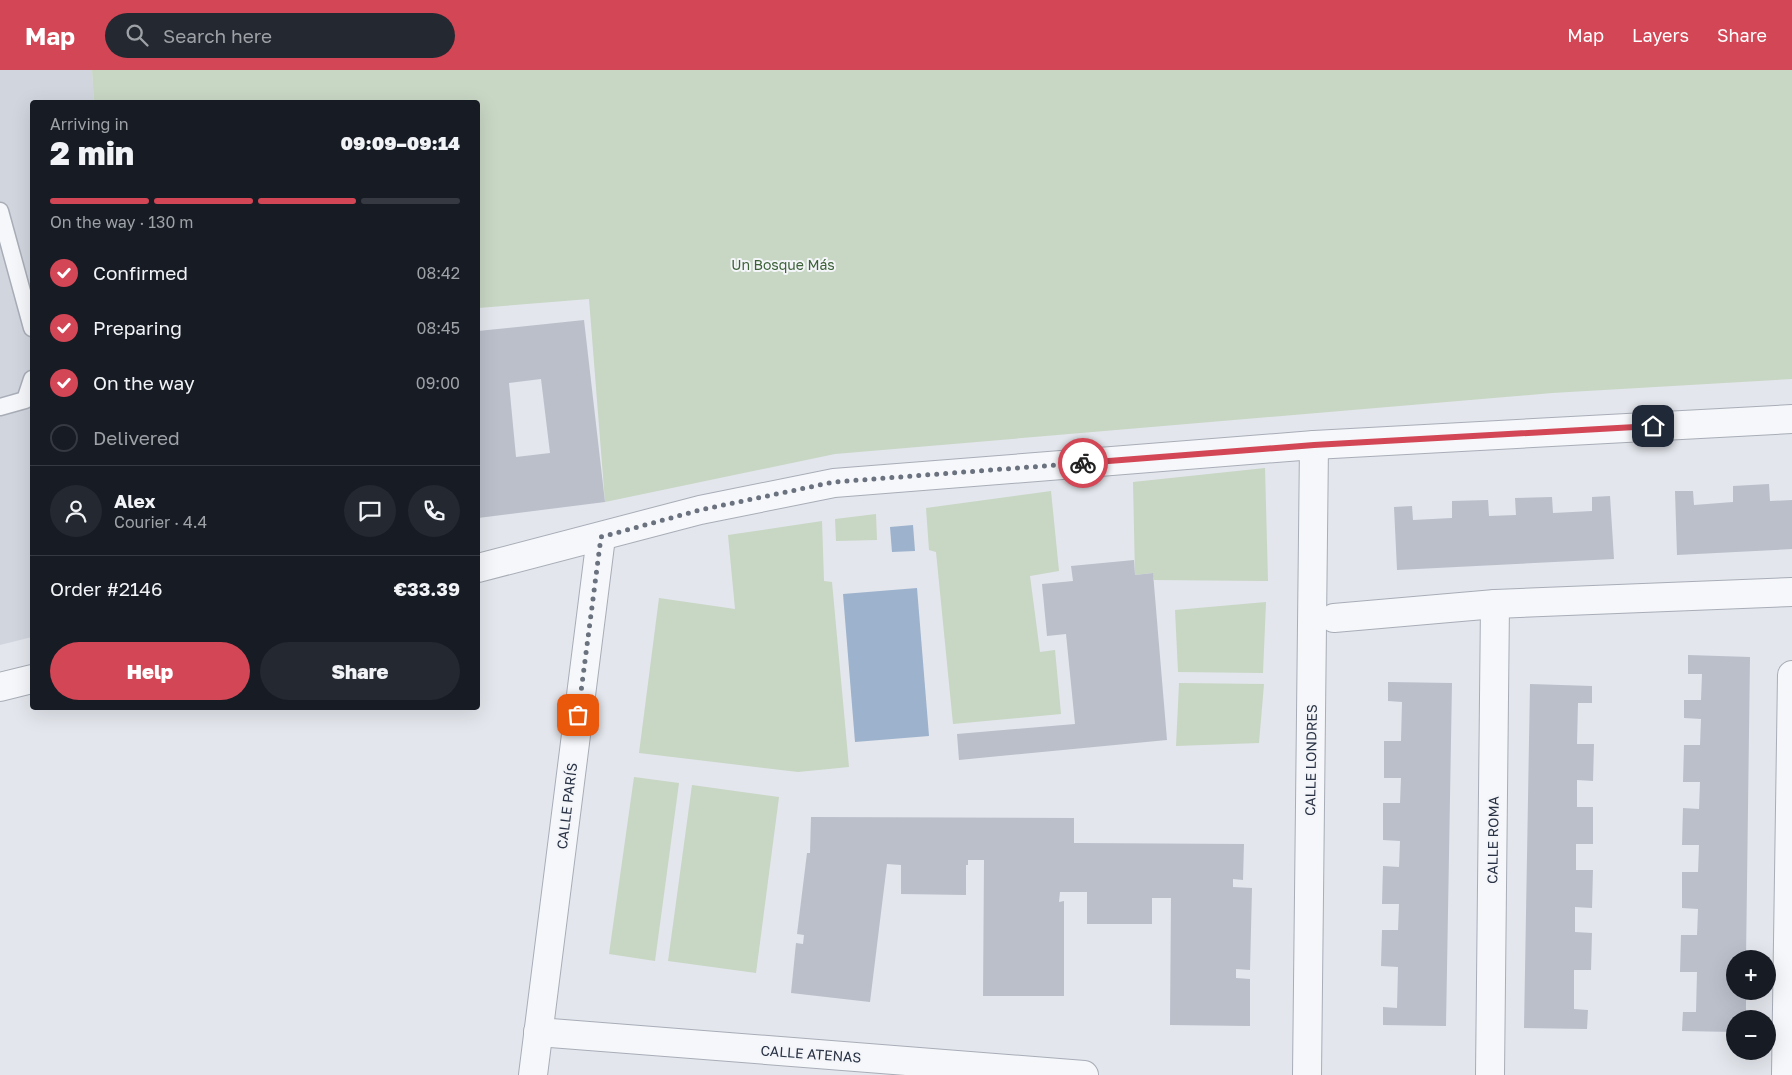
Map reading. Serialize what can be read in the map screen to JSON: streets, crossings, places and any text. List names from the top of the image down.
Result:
{
  "streets": {
    "street": [
      "CALLE LONDRES",
      "CALLE PARÍS",
      "CALLE ROMA",
      "CALLE ATENAS"
    ]
  },
  "crossings": [
    ["CALLE PARÍS", "CALLE ATENAS"]
  ],
  "parks": ["Un Bosque Más"],
  "page": {
    "header": "Map",
    "search": "Search here",
    "nav": ["Map", "Layers", "Share"],
    "heading": ["2 min", "Arriving in", "09:09–09:14"],
    "panel": [
      "Alex",
      "Courier · 4.4",
      "Order #2146",
      "€33.39"
    ],
    "bar": "On the way · 130 m",
    "list": [
      ["Confirmed", "08:42"],
      ["Preparing", "08:45"],
      ["On the way", "09:00"],
      "Delivered"
    ],
    "buttons": ["Help", "Share"],
    "map_buttons": ["+", "−"]
  }
}
